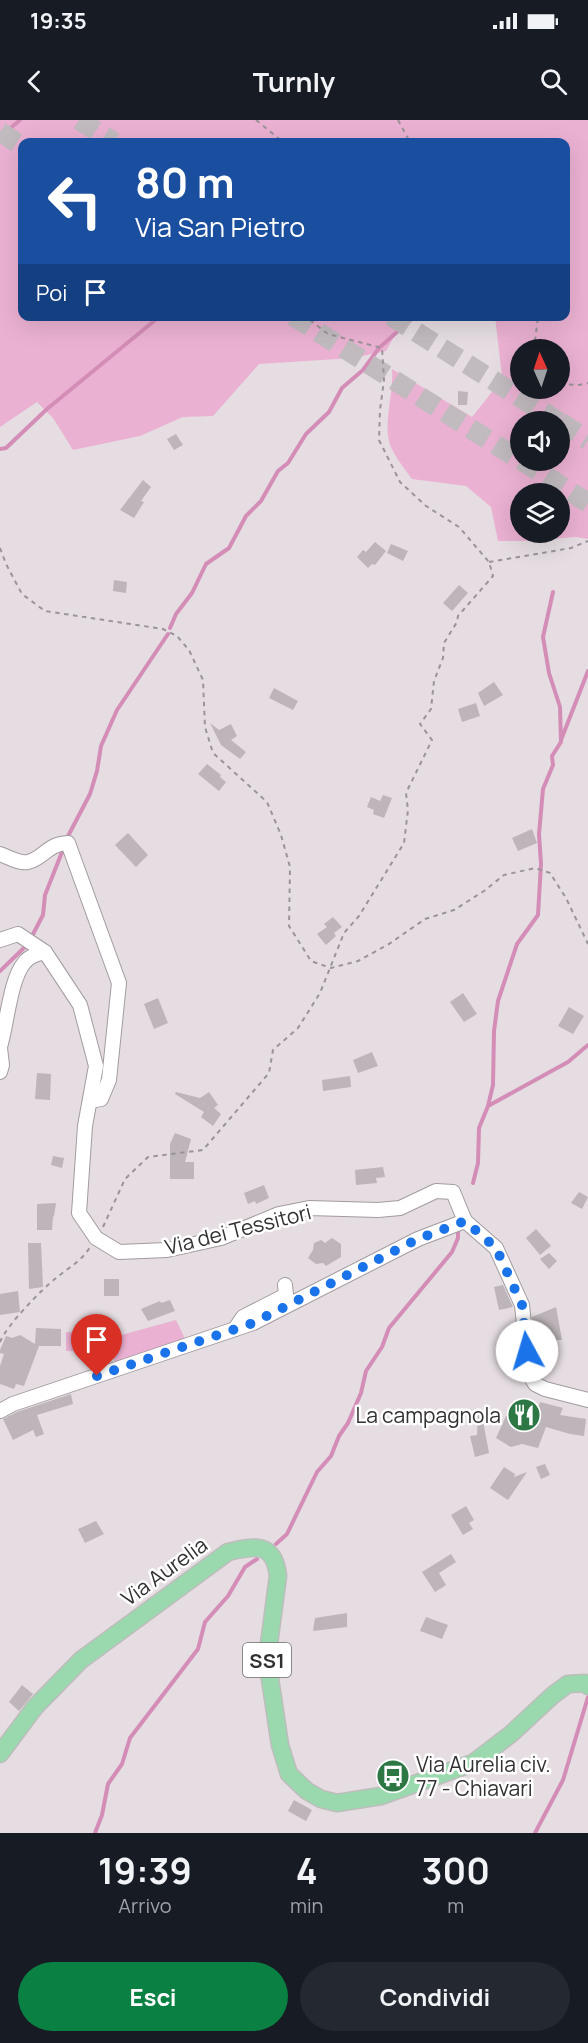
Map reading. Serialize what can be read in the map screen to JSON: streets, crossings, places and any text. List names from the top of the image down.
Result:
{
  "streets": {
    "main road": ["Via Aurelia", "SS1"],
    "street": ["Via dei Tessitori"]
  },
  "places": {
    "restaurant": ["La campagnola"],
    "bus stop": ["Via Aurelia civ. 77 - Chiavari"]
  },
  "north": "top",
  "page": {
    "status": "19:35",
    "header": "Turnly",
    "turn": ["80 m", "Via San Pietro"],
    "then": "Poi",
    "eta": [
      "19:39",
      "Arrivo",
      "4",
      "min",
      "300",
      "m"
    ],
    "buttons": ["Esci", "Condividi"]
  }
}
